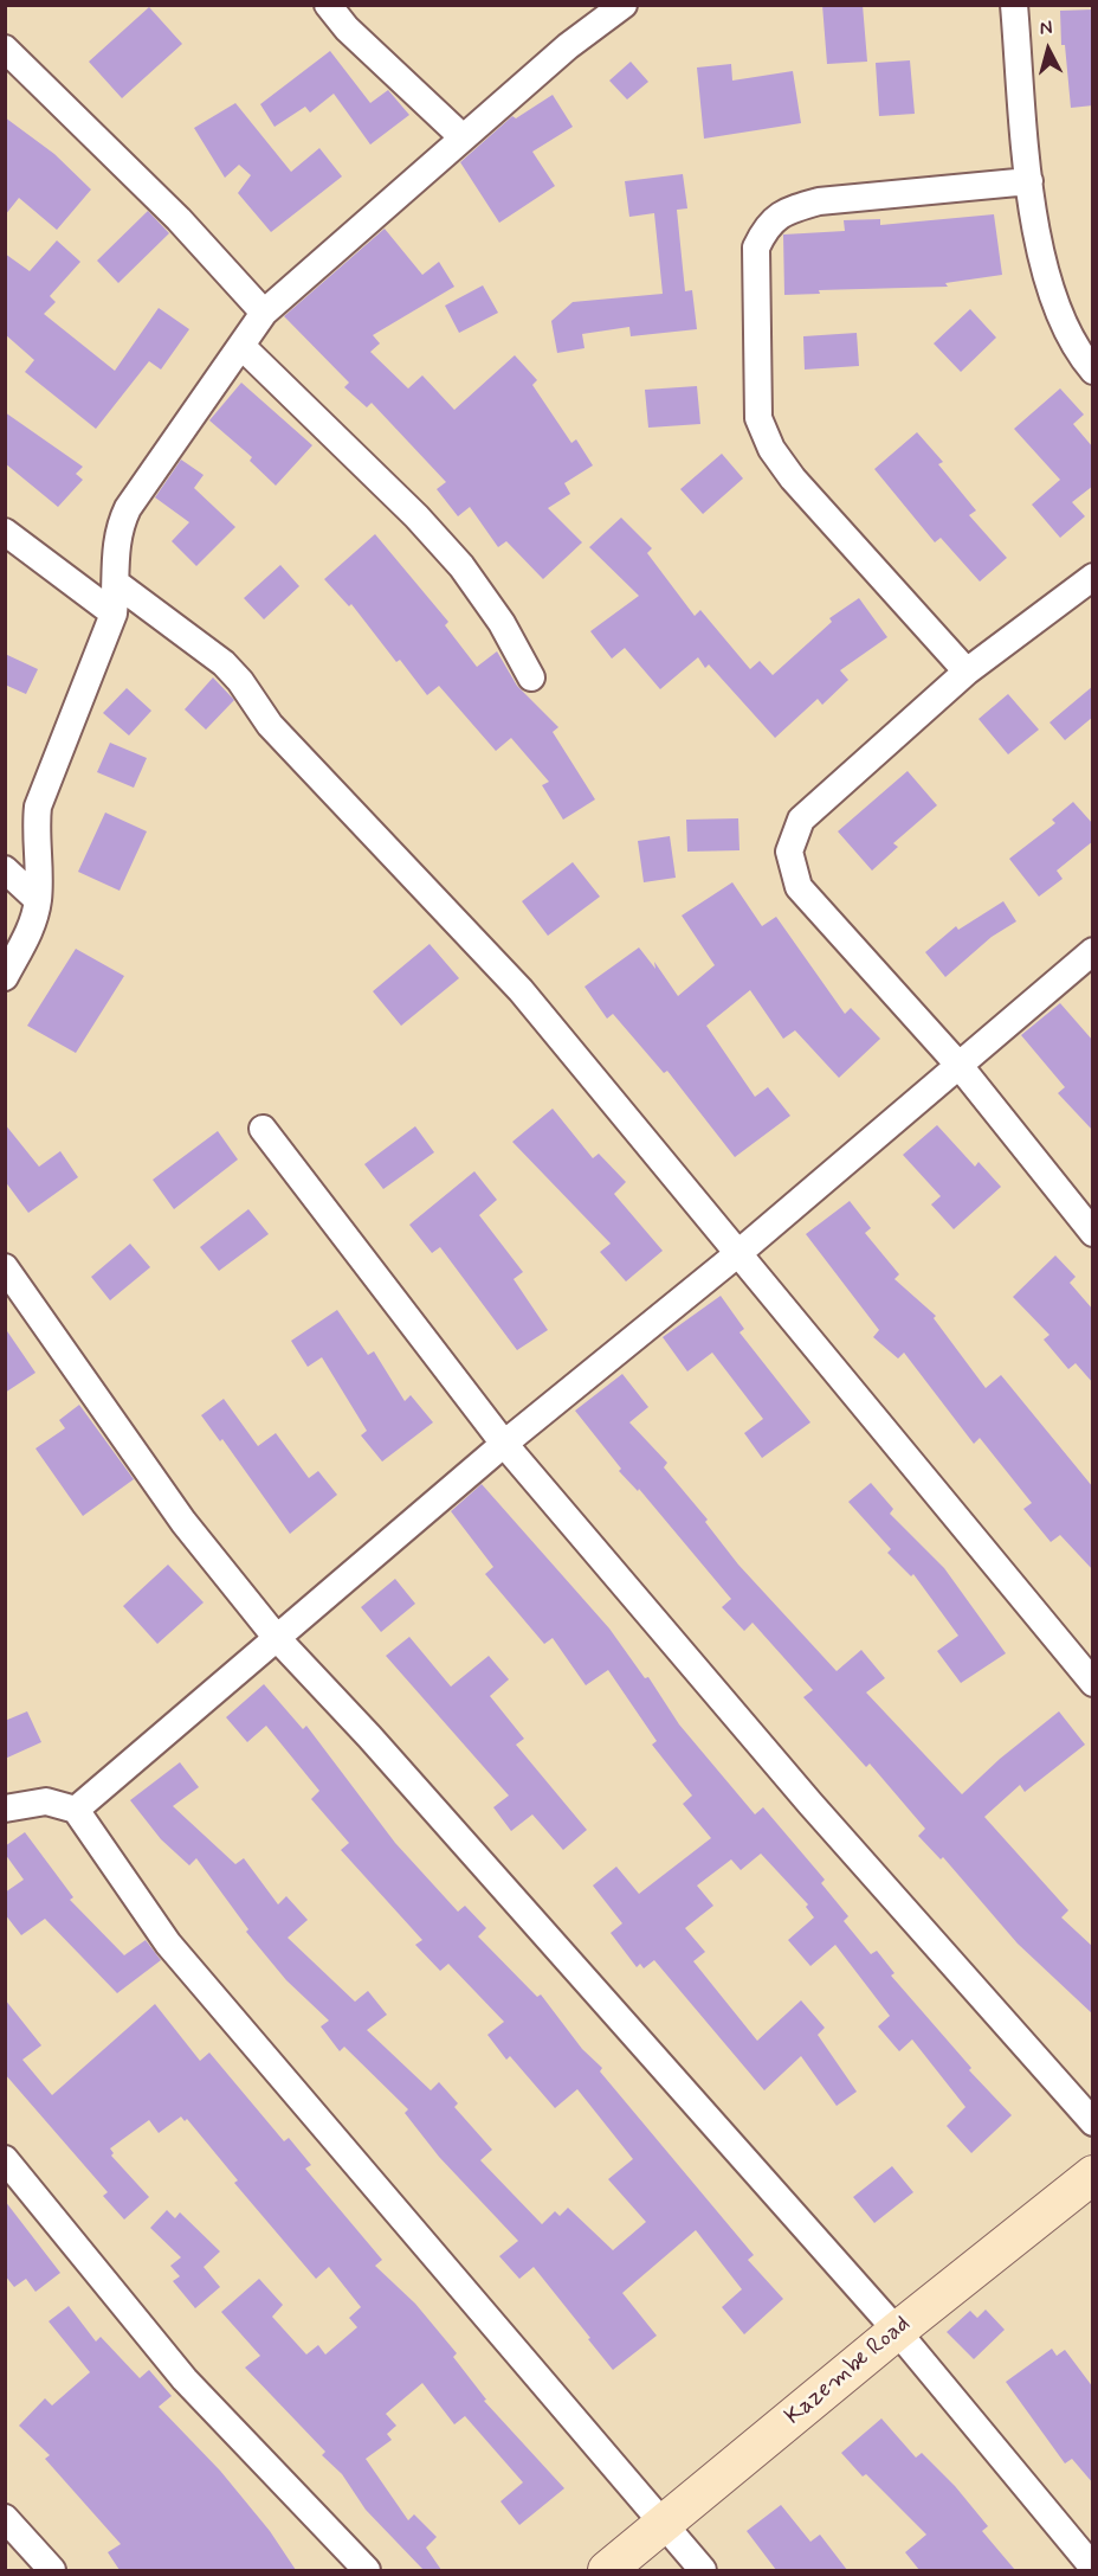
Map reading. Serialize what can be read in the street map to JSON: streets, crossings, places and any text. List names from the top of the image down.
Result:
{
  "streets": {
    "main road": ["Kazembe Road"]
  },
  "north": "top"
}
